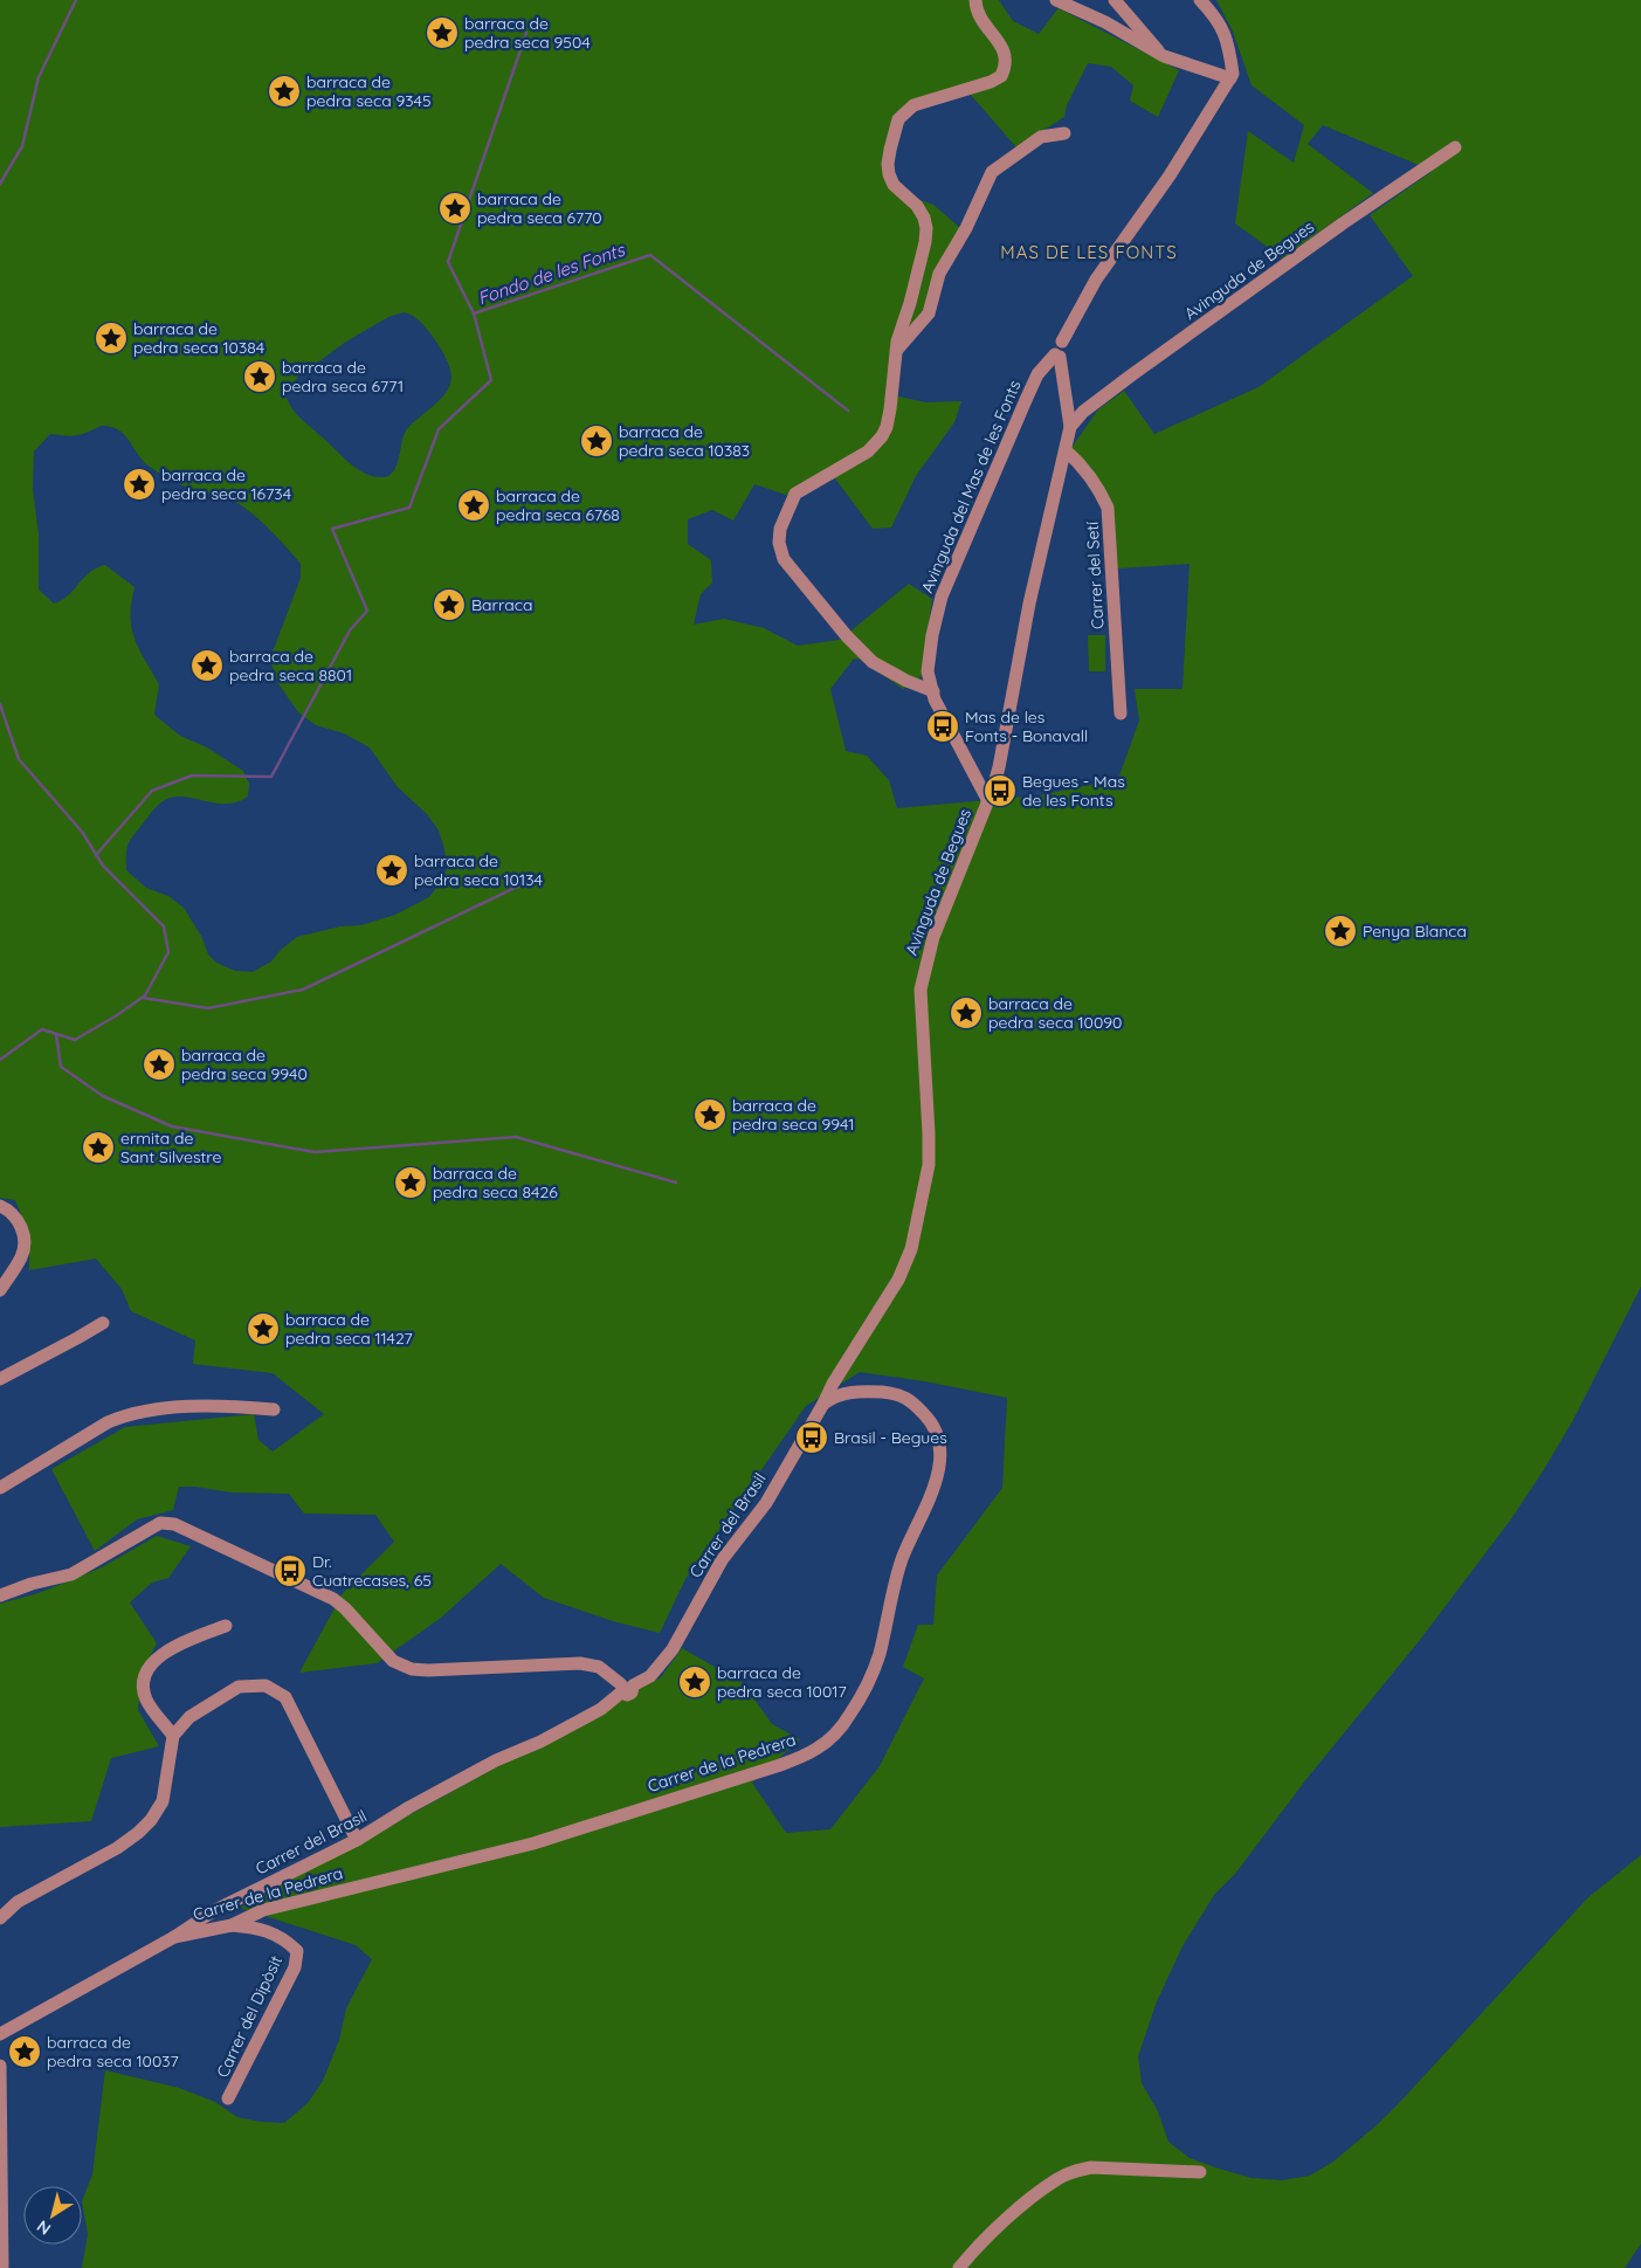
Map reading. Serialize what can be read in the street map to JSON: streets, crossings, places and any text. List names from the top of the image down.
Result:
{
  "streets": {
    "street": [
      "Avinguda de Begues",
      "Avinguda del Mas de les Fonts",
      "Carrer del Setí",
      "Carrer del Brasil",
      "Carrer de la Pedrera",
      "Carrer del Dipòsit"
    ]
  },
  "crossings": [
    ["Avinguda de Begues", "Avinguda del Mas de les Fonts"],
    ["Avinguda de Begues", "Carrer del Setí"],
    ["Avinguda de Begues", "Carrer del Brasil"],
    ["Avinguda de Begues", "Carrer de la Pedrera"],
    ["Carrer del Brasil", "Carrer de la Pedrera"],
    ["Carrer de la Pedrera", "Carrer del Dipòsit"]
  ],
  "districts": ["MAS DE LES FONTS"],
  "water": ["Fondo de les Fonts"],
  "places": {
    "place": [
      "barraca de pedra seca 9504",
      "barraca de pedra seca 9345",
      "barraca de pedra seca 6770",
      "barraca de pedra seca 10384",
      "barraca de pedra seca 6771",
      "barraca de pedra seca 10383",
      "barraca de pedra seca 16734",
      "barraca de pedra seca 6768",
      "Barraca",
      "barraca de pedra seca 8801",
      "barraca de pedra seca 10134",
      "Penya Blanca",
      "barraca de pedra seca 10090",
      "barraca de pedra seca 9940",
      "barraca de pedra seca 9941",
      "ermita de Sant Silvestre",
      "barraca de pedra seca 8426",
      "barraca de pedra seca 11427",
      "barraca de pedra seca 10017",
      "barraca de pedra seca 10037"
    ],
    "bus stop": [
      "Mas de les Fonts - Bonavall",
      "Begues - Mas de les Fonts",
      "Brasil - Begues",
      "Dr. Cuatrecases, 65"
    ]
  },
  "north": "bottom left"
}
